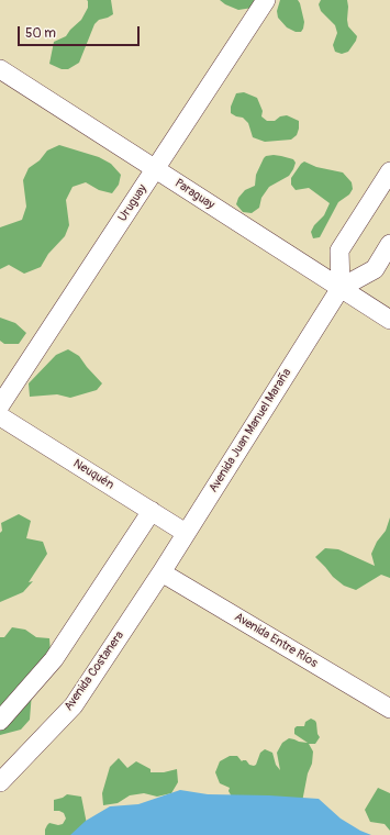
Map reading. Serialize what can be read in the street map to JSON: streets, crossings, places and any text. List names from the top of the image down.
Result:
{
  "streets": {
    "street": [
      "Paraguay",
      "Uruguay",
      "Avenida Juan Manuel Maraña",
      "Neuquén",
      "Avenida Entre Ríos",
      "Avenida Costanera"
    ]
  },
  "crossings": [
    ["Paraguay", "Uruguay"],
    ["Paraguay", "Avenida Juan Manuel Maraña"],
    ["Avenida Juan Manuel Maraña", "Neuquén"],
    ["Avenida Juan Manuel Maraña", "Avenida Entre Ríos"],
    ["Avenida Juan Manuel Maraña", "Avenida Costanera"],
    ["Avenida Entre Ríos", "Avenida Costanera"]
  ],
  "scale_bar": "50 m"
}
